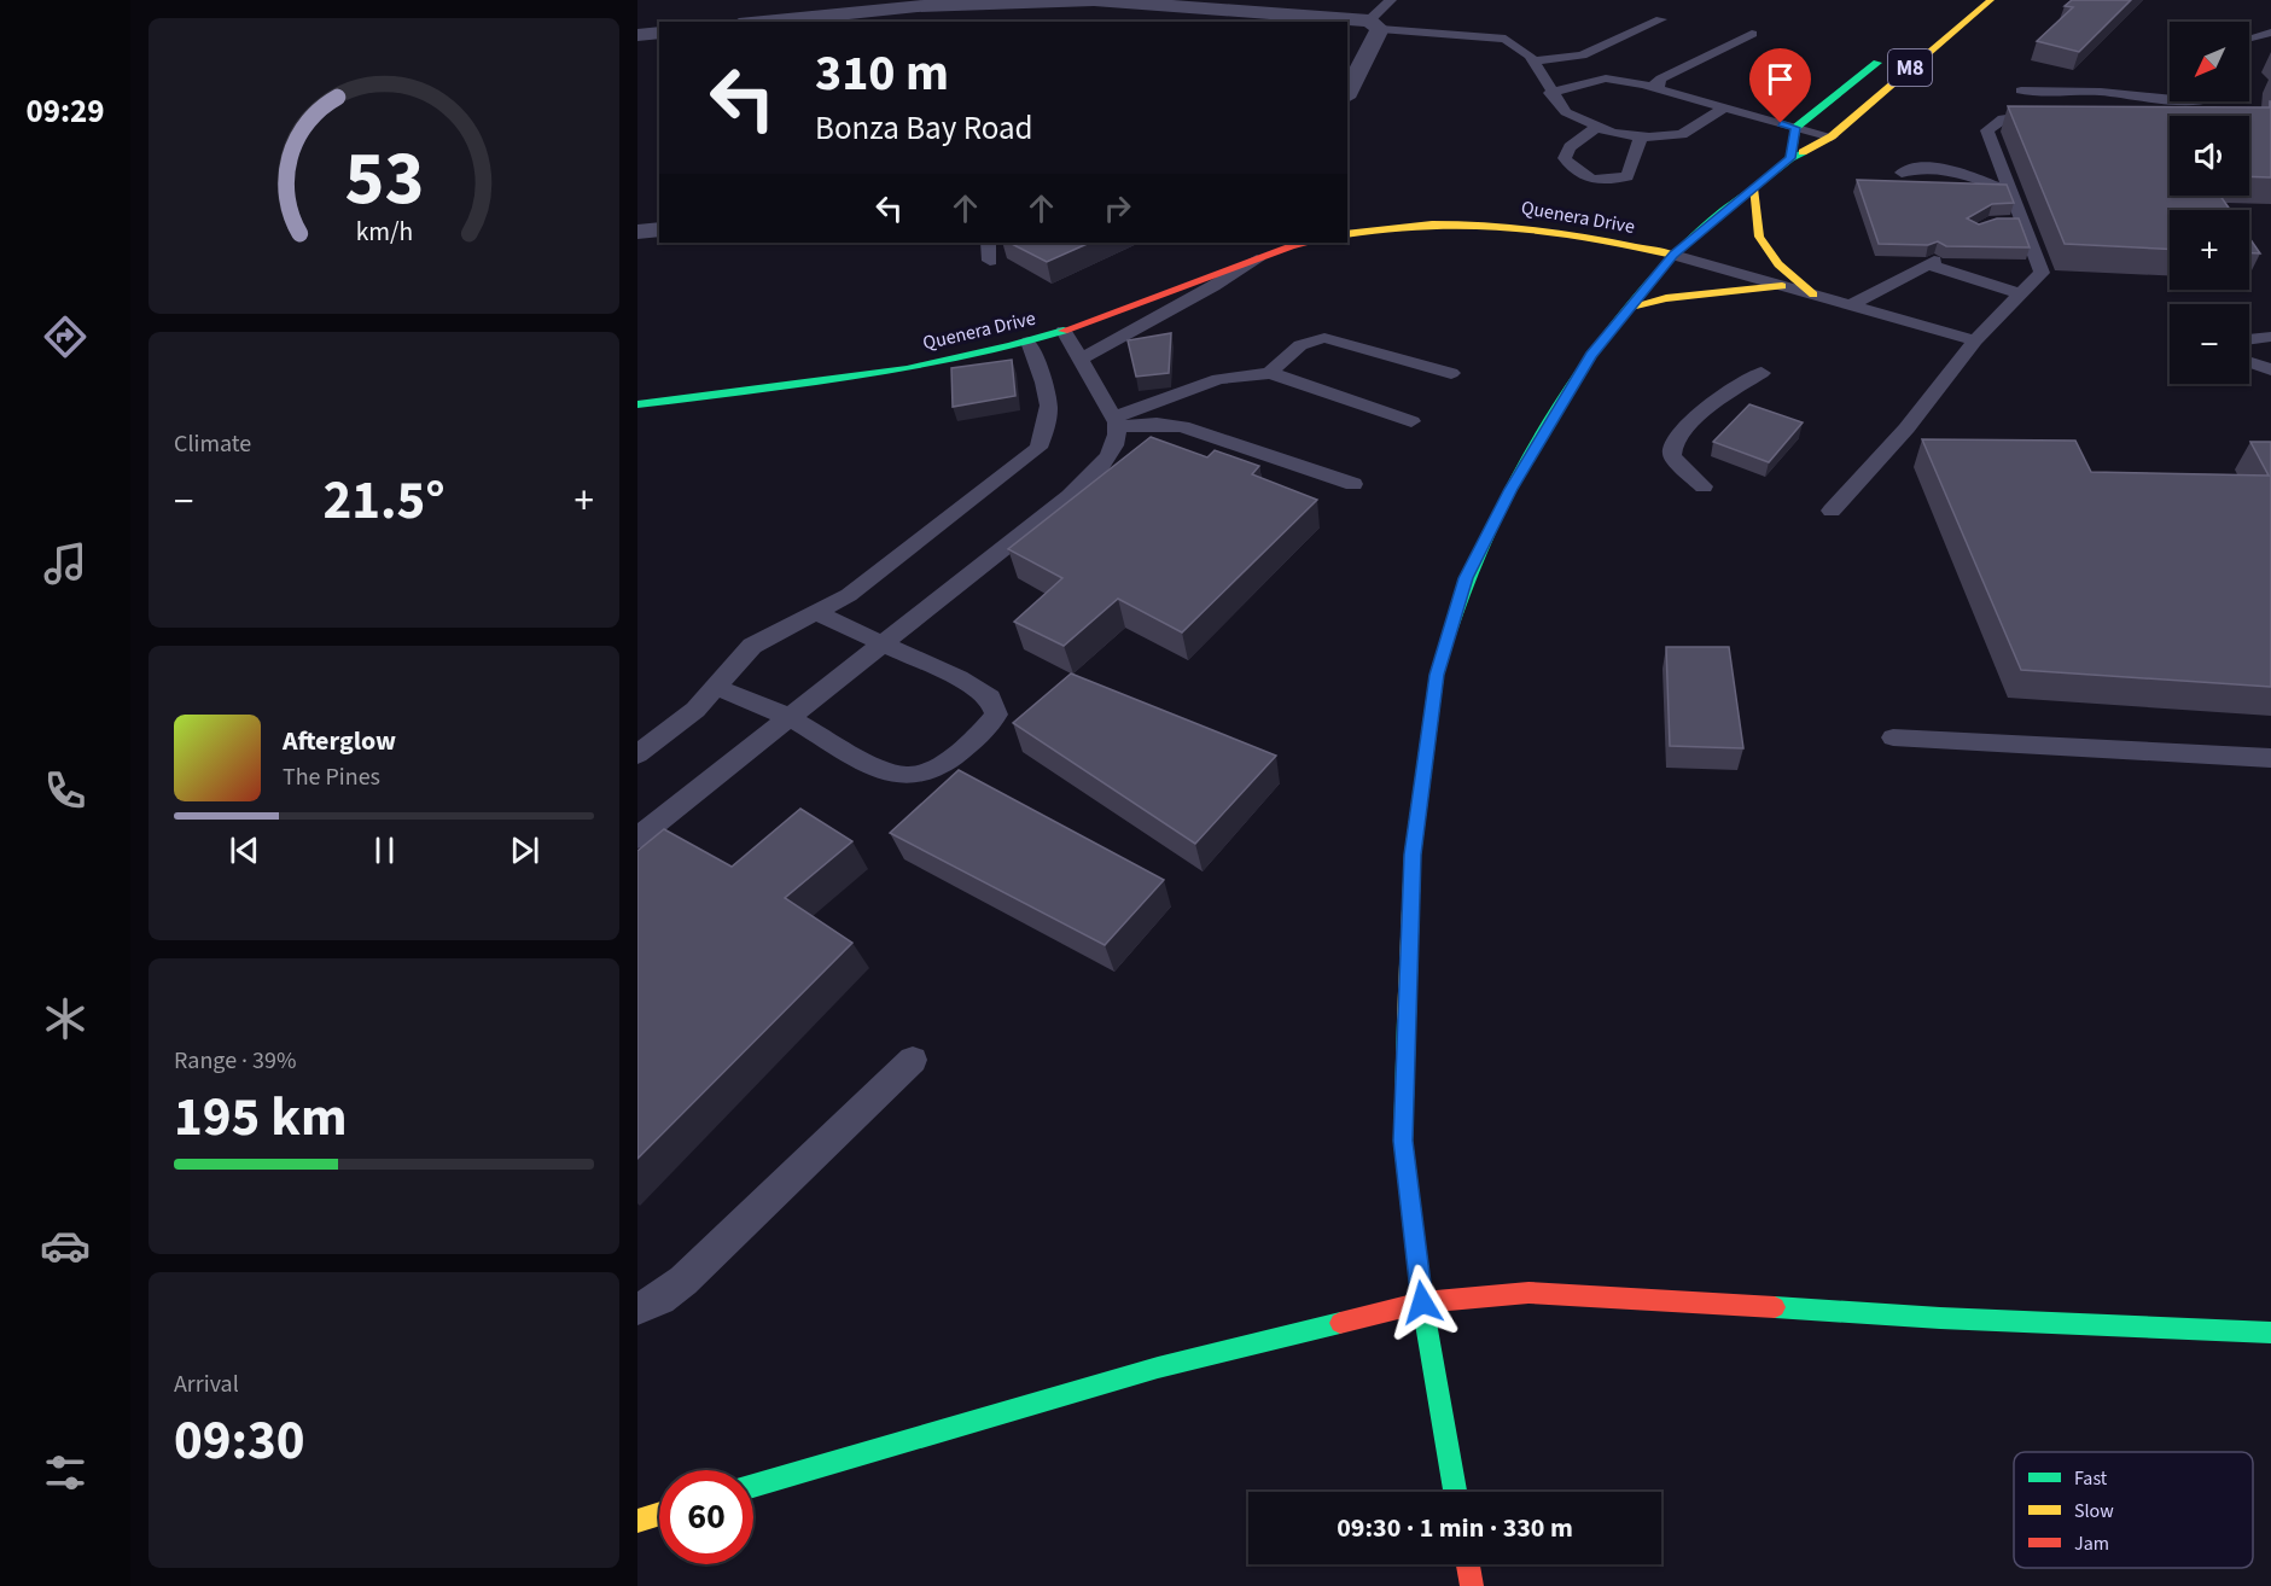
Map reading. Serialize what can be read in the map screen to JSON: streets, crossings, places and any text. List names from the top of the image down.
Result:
{
  "streets": {
    "main road": ["M8", "Quenera Drive"]
  },
  "crossings": [
    ["M8", "Quenera Drive"]
  ],
  "legend": ["Fast", "Slow", "Jam"],
  "north": "bottom left",
  "page": {
    "tabs": "09:29",
    "map_buttons": ["+", "−"],
    "turn": ["310 m", "Bonza Bay Road"],
    "tile": [
      "Climate",
      ["Range · 39%", "195 km"],
      ["Arrival", "09:30"]
    ],
    "heat": ["−", "21.5°", "+"],
    "song": ["Afterglow", "The Pines"],
    "limit": "60",
    "trip": "09:30 · 1 min · 330 m",
    "gauge": ["53", "km/h"]
  }
}
